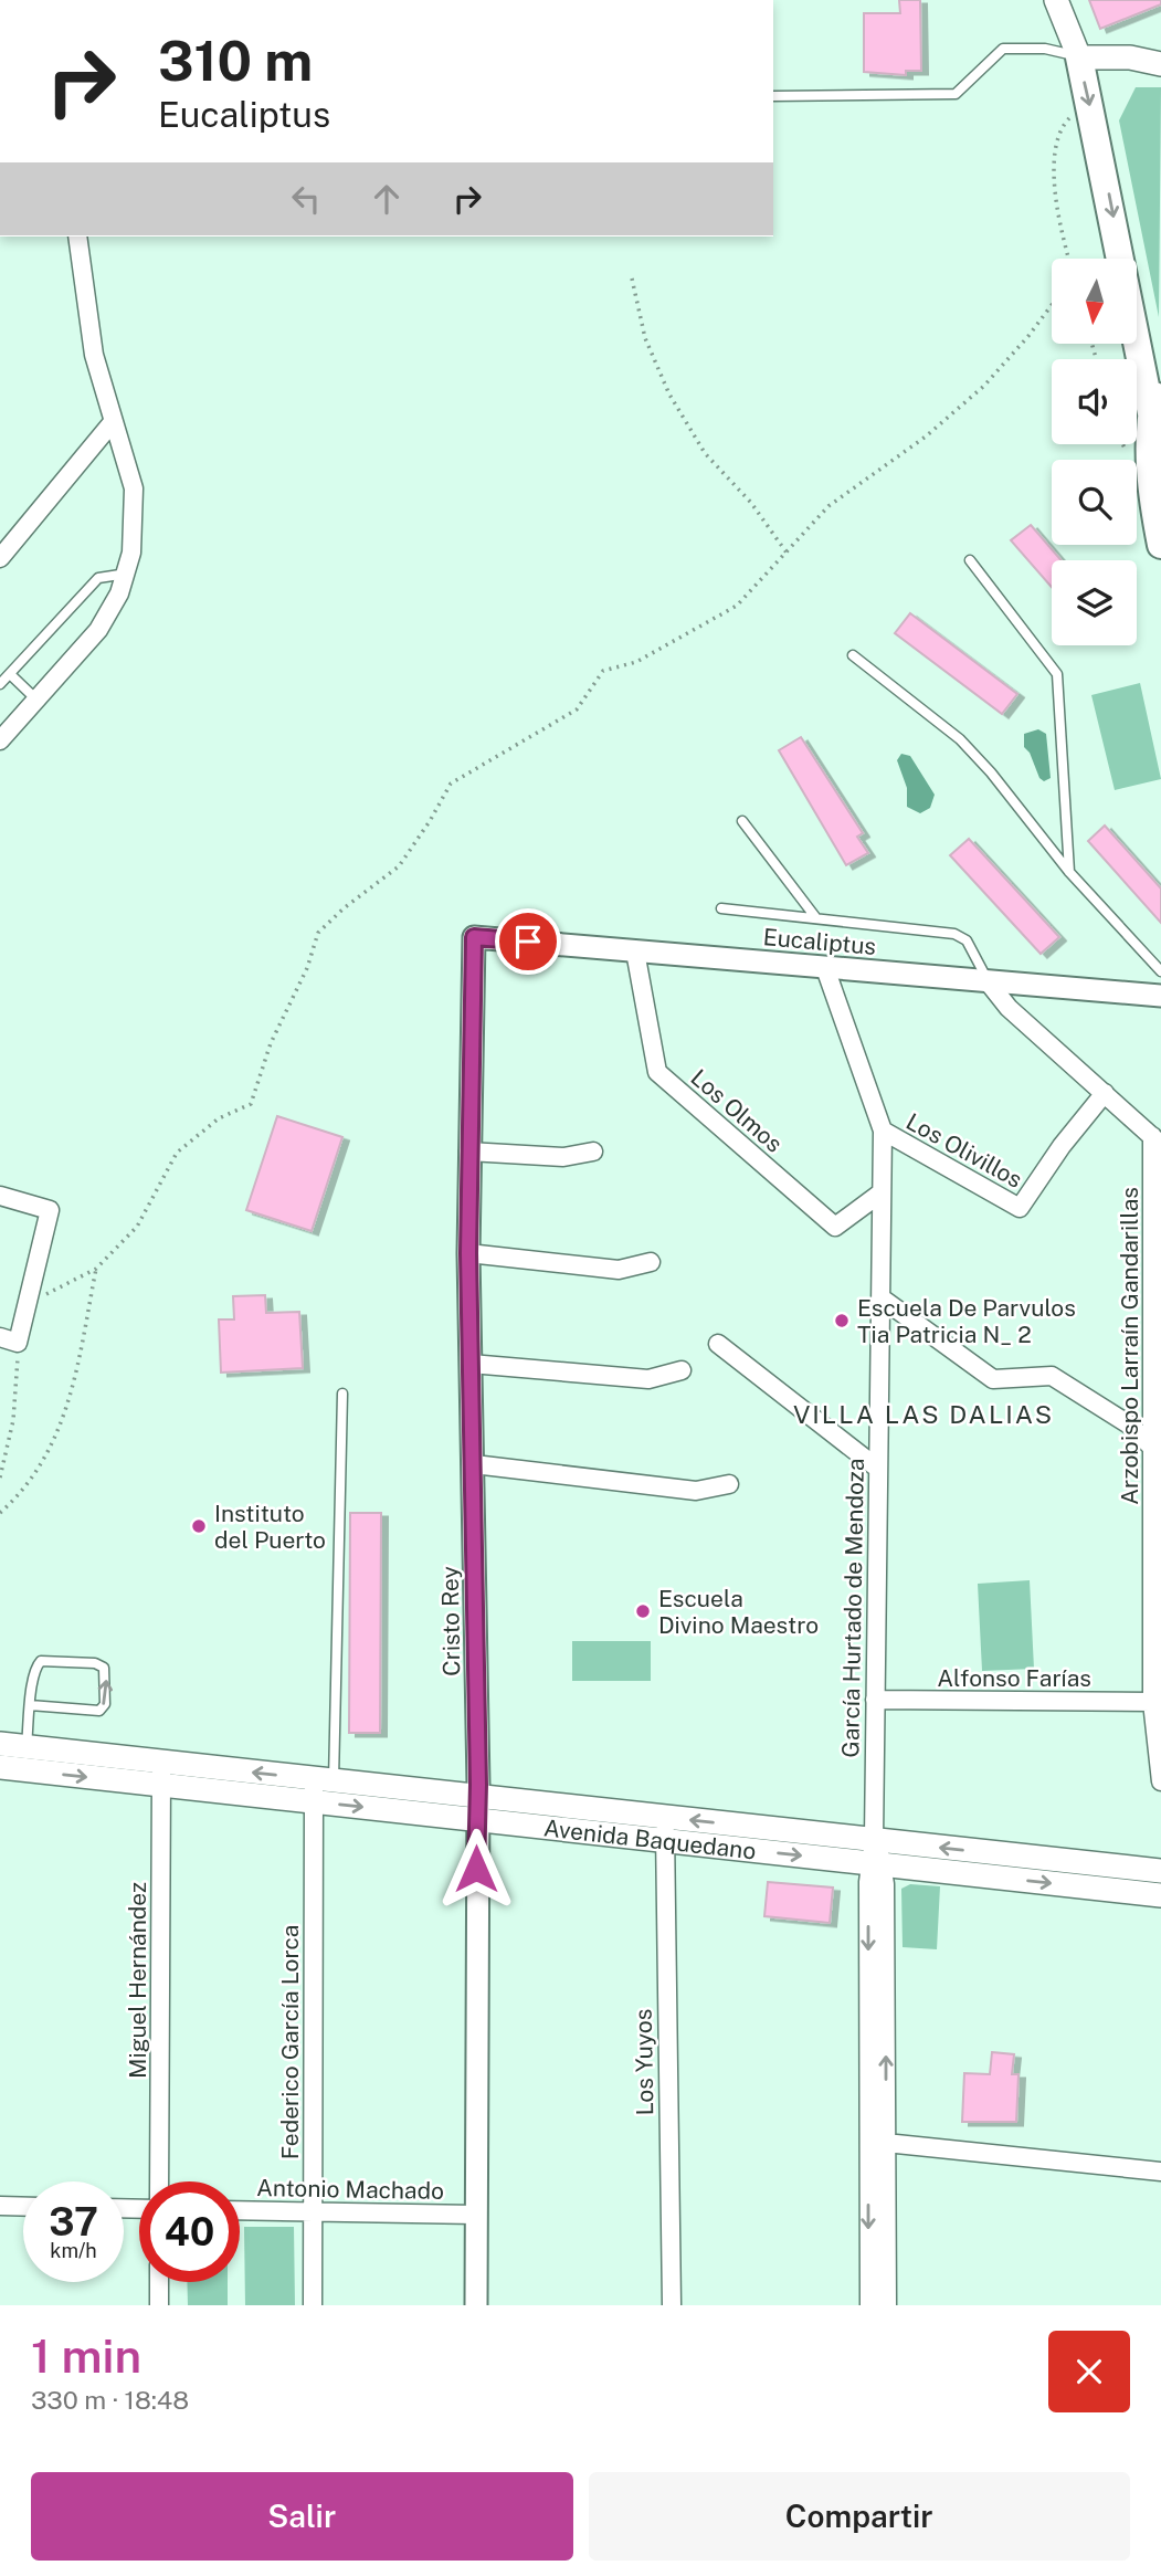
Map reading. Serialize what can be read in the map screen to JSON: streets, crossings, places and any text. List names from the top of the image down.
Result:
{
  "streets": {
    "main road": ["Avenida Baquedano"],
    "street": [
      "Eucaliptus",
      "Los Olmos",
      "Los Olivillos",
      "Arzobispo Larraín Gandarillas",
      "García Hurtado de Mendoza",
      "Cristo Rey",
      "Alfonso Farías",
      "Miguel Hernández",
      "Federico García Lorca",
      "Los Yuyos",
      "Antonio Machado"
    ]
  },
  "crossings": [
    ["Eucaliptus", "Los Olmos"],
    ["Eucaliptus", "Arzobispo Larraín Gandarillas"],
    ["Eucaliptus", "García Hurtado de Mendoza"],
    ["Eucaliptus", "Cristo Rey"],
    ["Los Olmos", "García Hurtado de Mendoza"],
    ["Los Olivillos", "Arzobispo Larraín Gandarillas"],
    ["Los Olivillos", "García Hurtado de Mendoza"],
    ["Arzobispo Larraín Gandarillas", "Alfonso Farías"],
    ["García Hurtado de Mendoza", "Alfonso Farías"],
    ["García Hurtado de Mendoza", "Avenida Baquedano"],
    ["Cristo Rey", "Avenida Baquedano"],
    ["Cristo Rey", "Antonio Machado"],
    ["Avenida Baquedano", "Miguel Hernández"],
    ["Avenida Baquedano", "Federico García Lorca"],
    ["Avenida Baquedano", "Los Yuyos"],
    ["Federico García Lorca", "Antonio Machado"]
  ],
  "districts": ["VILLA LAS DALIAS"],
  "places": ["Escuela De Parvulos Tia Patricia N_ 2", "Instituto del Puerto", "Escuela Divino Maestro"],
  "north": "bottom",
  "page": {
    "turn": ["310 m", "Eucaliptus"],
    "speed": "37 km/h",
    "limit": "40",
    "heading": ["1 min", "330 m · 18:48"],
    "buttons": ["Salir", "Compartir"]
  }
}
